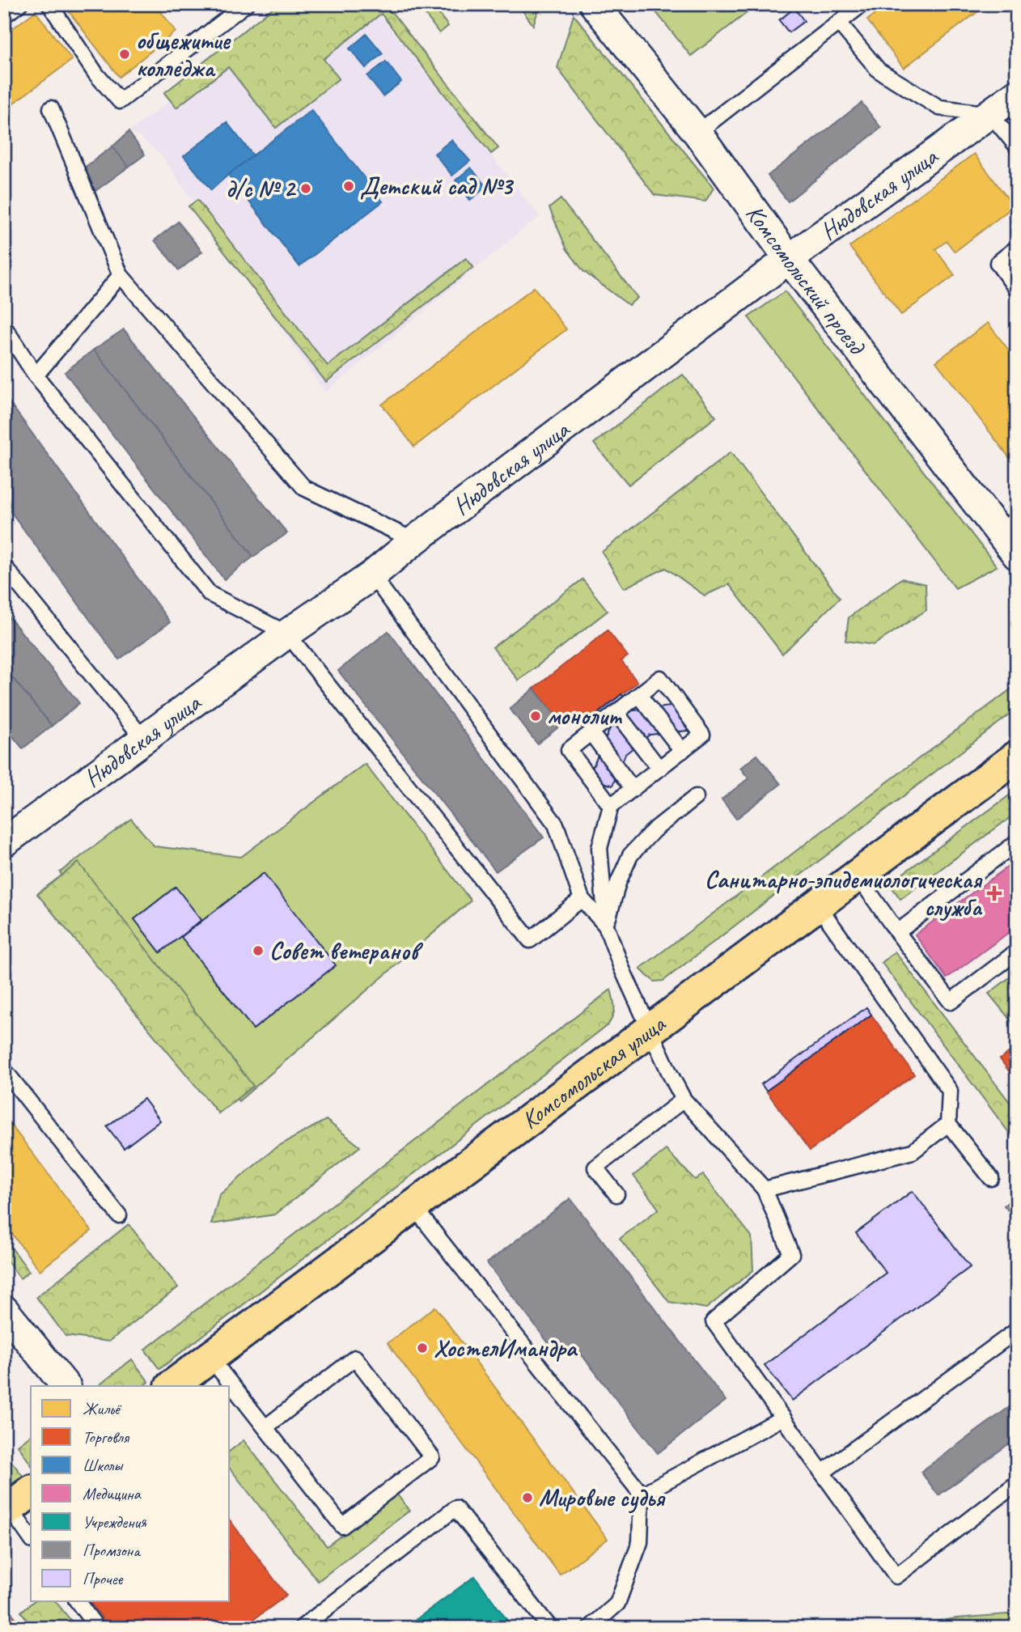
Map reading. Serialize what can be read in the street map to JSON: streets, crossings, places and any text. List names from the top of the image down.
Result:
{
  "streets": {
    "main road": ["Комсомольская улица"],
    "street": ["Нюдовская улица", "Комсомольский проезд"]
  },
  "crossings": [
    ["Нюдовская улица", "Комсомольский проезд"]
  ],
  "places": {
    "other": [
      "общежитие колледжа",
      "Детский сад №3",
      "д/с № 2",
      "монолит",
      "Совет ветеранов",
      "ХостелИмандра",
      "Мировые судья"
    ],
    "health": ["Санитарно-эпидемиологическая служба"]
  },
  "legend": [
    "Жильё",
    "Торговля",
    "Школы",
    "Медицина",
    "Учреждения",
    "Промзона",
    "Прочее"
  ]
}
